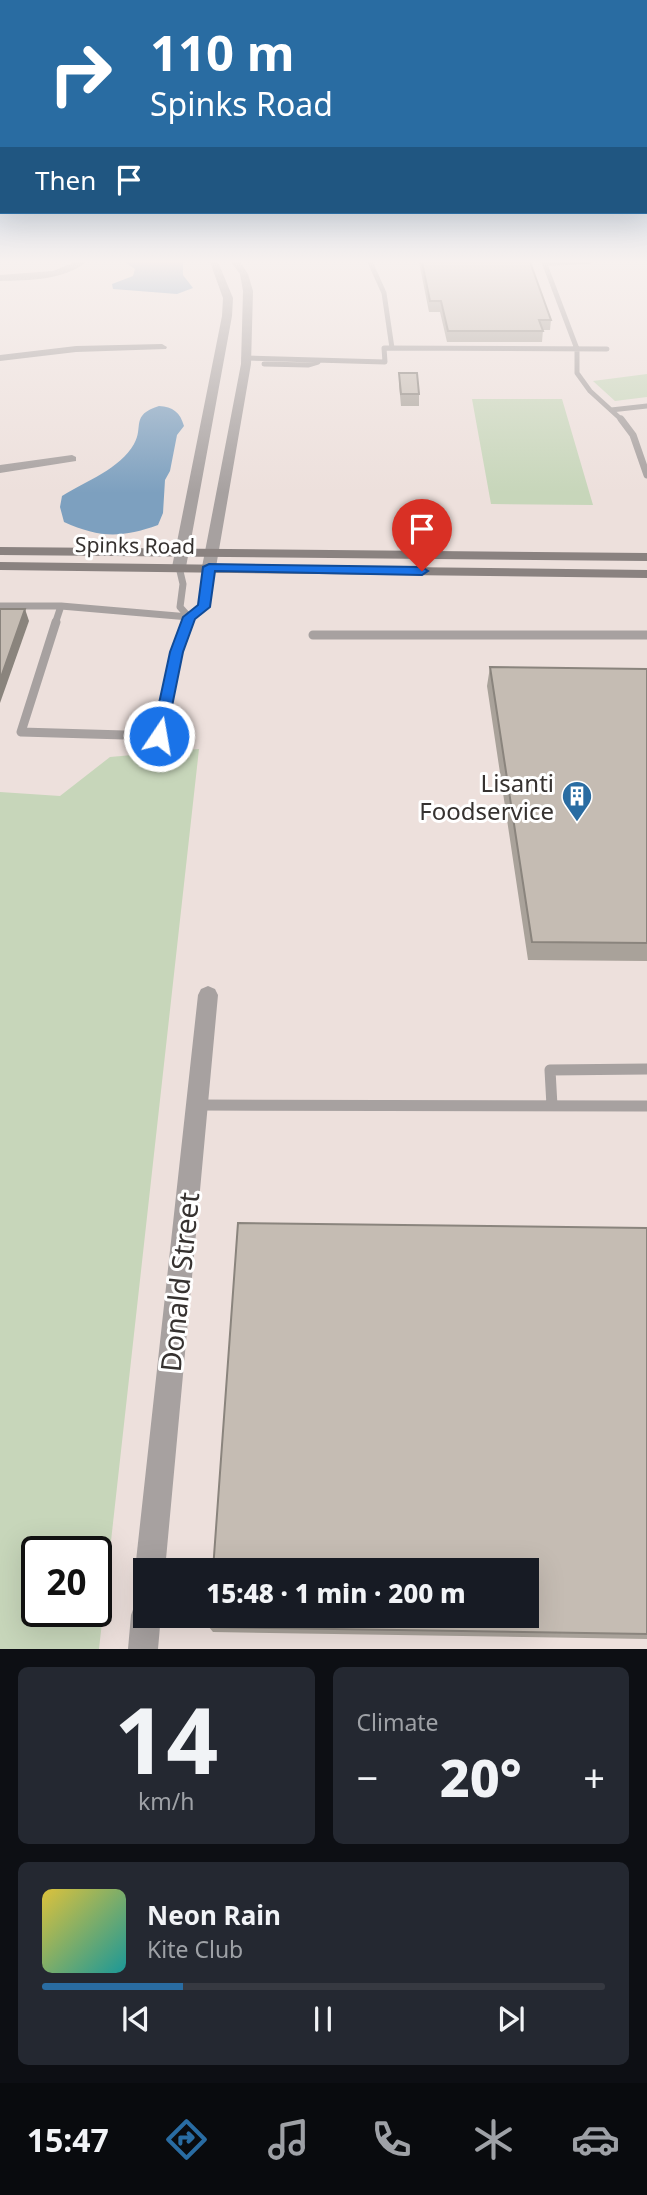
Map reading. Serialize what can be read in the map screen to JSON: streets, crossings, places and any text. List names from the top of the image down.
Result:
{
  "streets": {
    "main road": ["Spinks Road"],
    "street": ["Donald Street"]
  },
  "places": {
    "building": ["Lisanti Foodservice"]
  },
  "page": {
    "turn": ["110 m", "Spinks Road"],
    "then": "Then",
    "limit": "20",
    "trip": "15:48 · 1 min · 200 m",
    "tile": [
      ["14", "km/h"],
      "Climate"
    ],
    "heat": ["−", "20°", "+"],
    "song": ["Neon Rain", "Kite Club"],
    "tabs": "15:47"
  }
}
